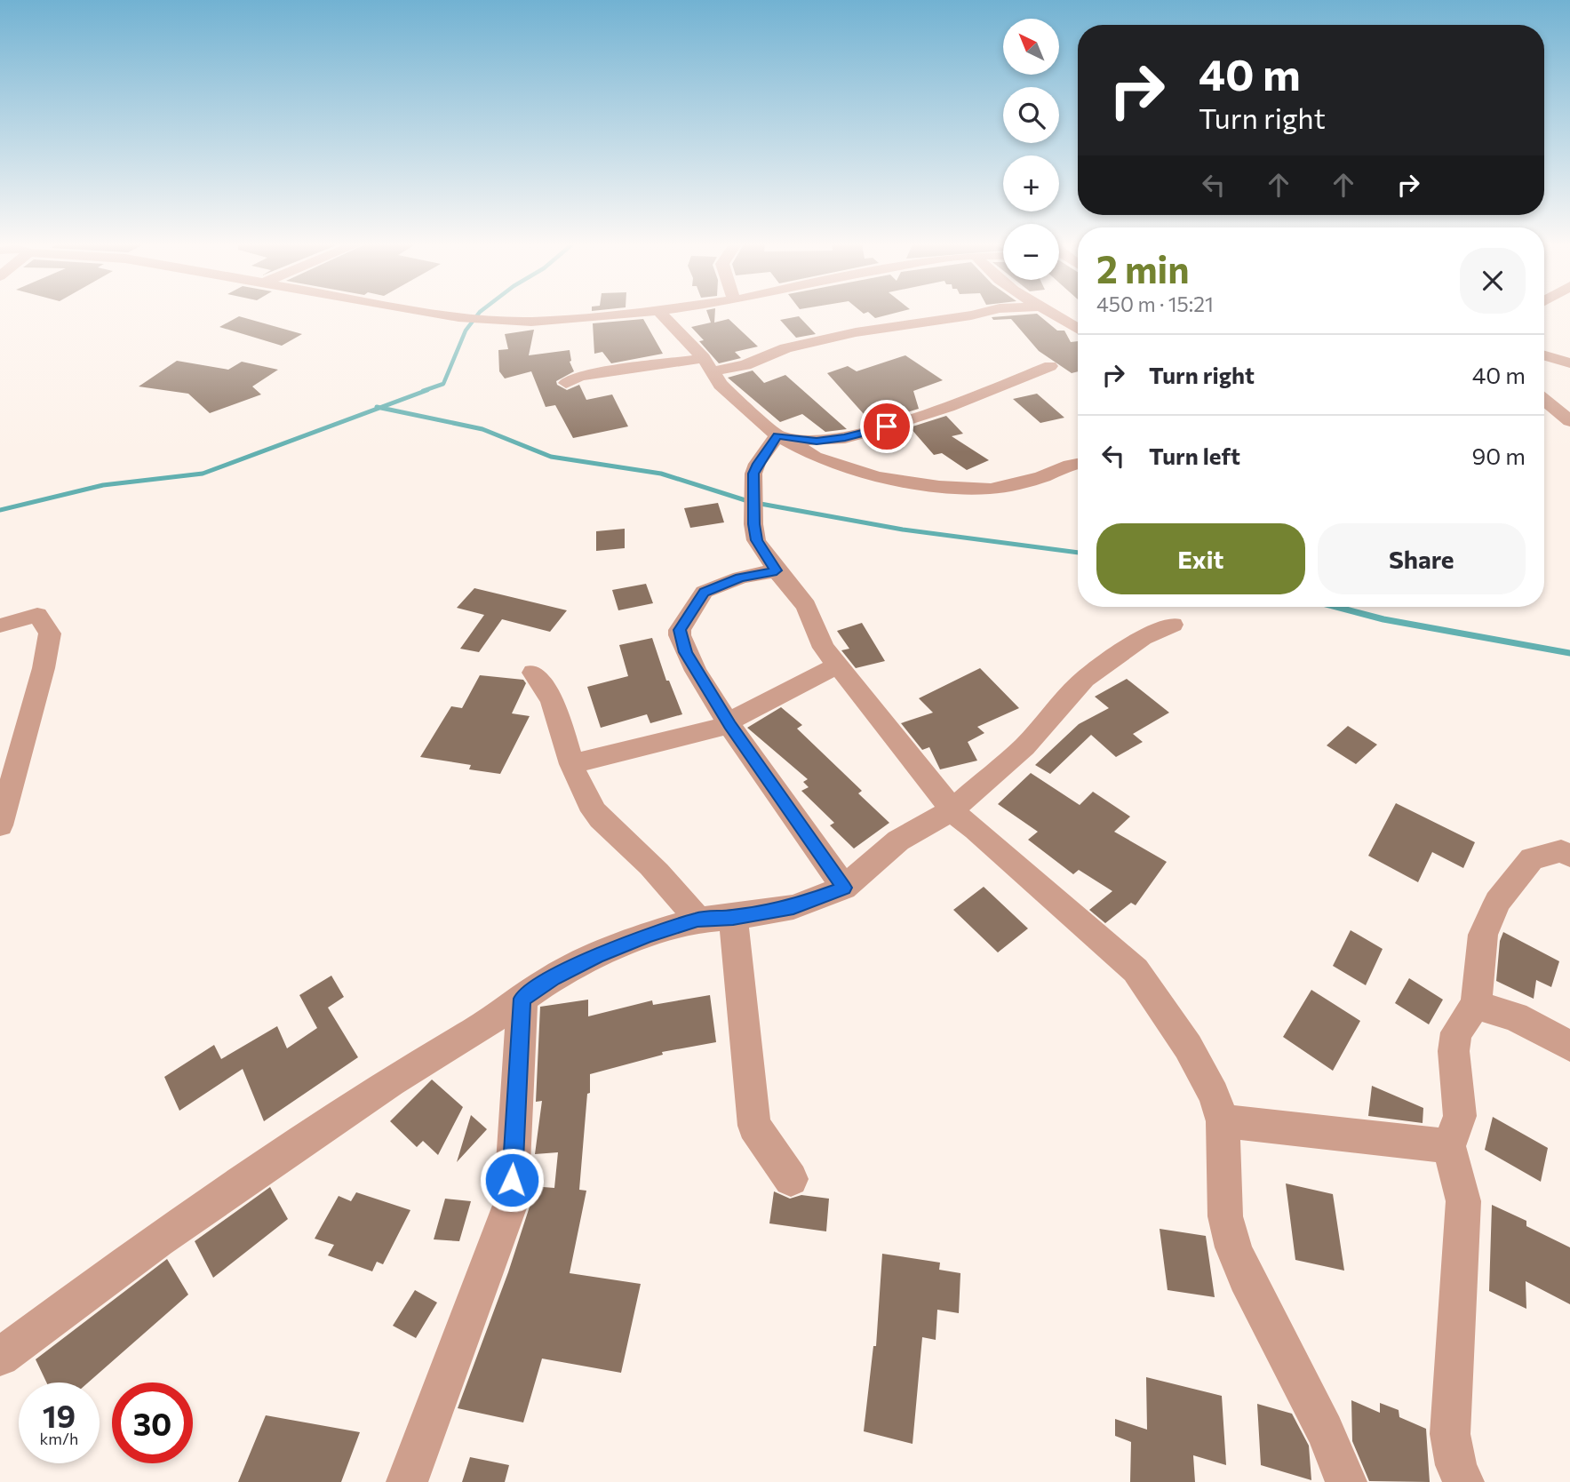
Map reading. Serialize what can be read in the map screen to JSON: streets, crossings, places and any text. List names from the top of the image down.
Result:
{
  "north": "top left",
  "page": {
    "map_buttons": ["+", "−"],
    "turn": ["40 m", "Turn right"],
    "heading": ["2 min", "450 m · 15:21"],
    "list": [
      {
        "name": "Turn right",
        "value": "40 m"
      },
      {
        "name": "Turn left",
        "value": "90 m"
      }
    ],
    "buttons": ["Exit", "Share"],
    "speed": "19 km/h",
    "limit": "30"
  }
}
